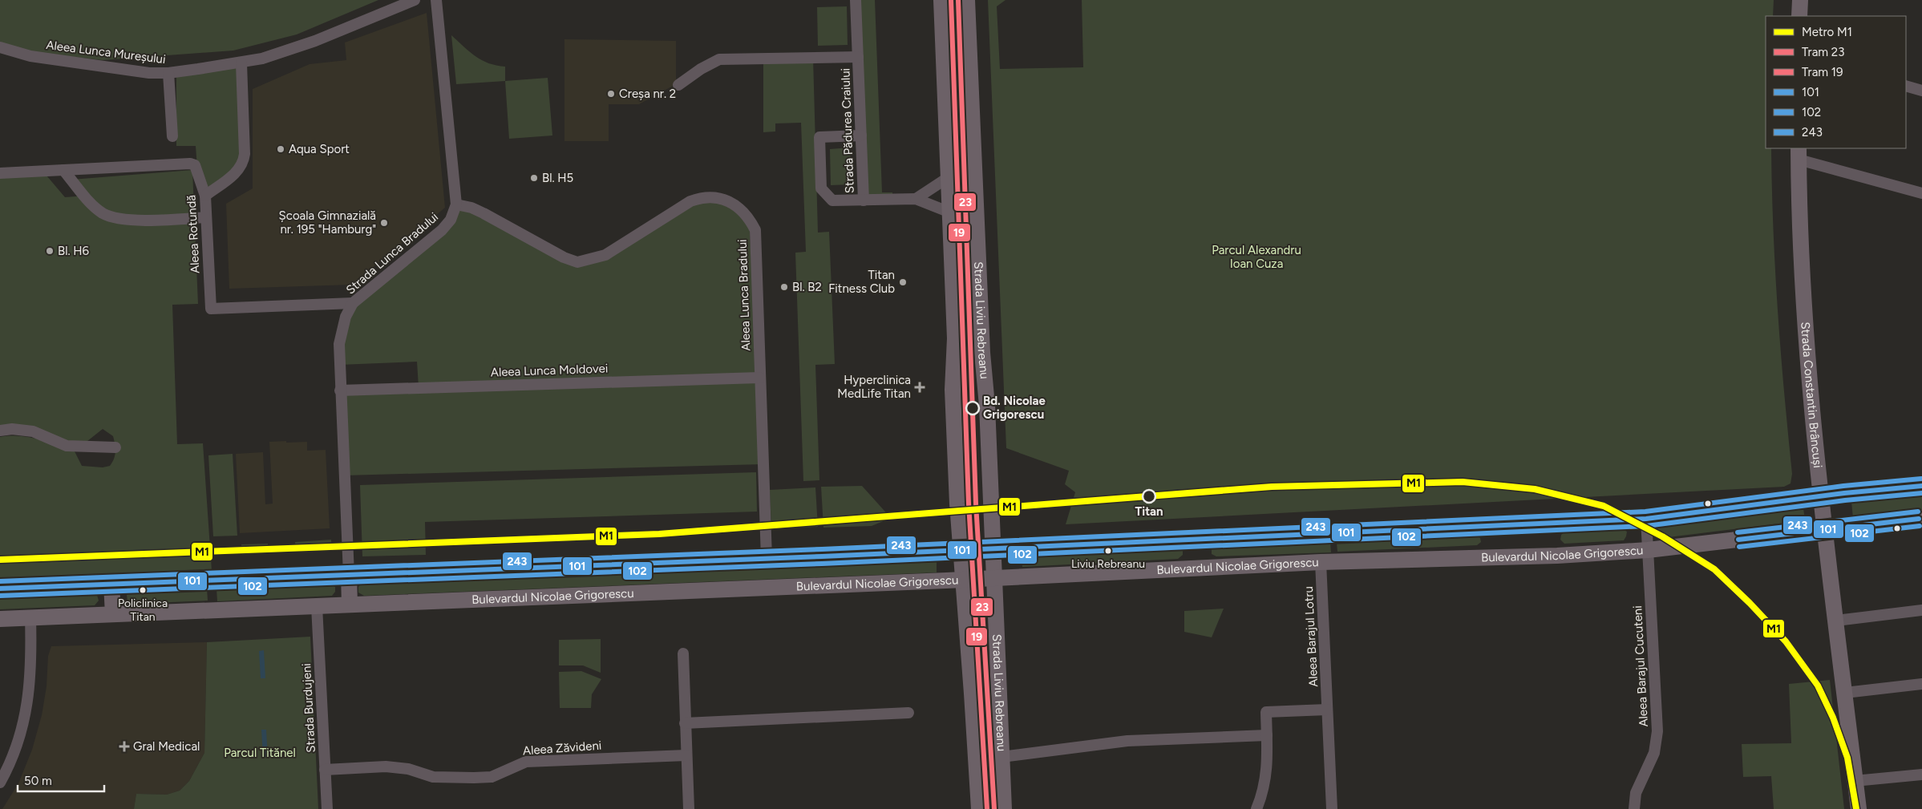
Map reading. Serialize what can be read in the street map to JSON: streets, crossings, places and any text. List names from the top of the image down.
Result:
{
  "streets": {
    "main road": ["Strada Liviu Rebreanu", "Strada Constantin Brâncuși", "Bulevardul Nicolae Grigorescu"],
    "street": [
      "Aleea Lunca Mureșului",
      "Strada Pădurea Craiului",
      "Aleea Rotundă",
      "Strada Lunca Bradului",
      "Aleea Lunca Bradului",
      "Aleea Lunca Moldovei",
      "Aleea Barajul Lotru",
      "Aleea Barajul Cucuteni",
      "Strada Burdujeni",
      "Aleea Zăvideni"
    ]
  },
  "crossings": [
    ["Aleea Rotundă", "Strada Lunca Bradului"],
    ["Strada Lunca Bradului", "Aleea Lunca Bradului"],
    ["Strada Lunca Bradului", "Aleea Lunca Moldovei"],
    ["Aleea Lunca Bradului", "Aleea Lunca Moldovei"],
    ["Strada Liviu Rebreanu", "Bulevardul Nicolae Grigorescu"],
    ["Strada Constantin Brâncuși", "Bulevardul Nicolae Grigorescu"],
    ["Bulevardul Nicolae Grigorescu", "Aleea Barajul Lotru"],
    ["Bulevardul Nicolae Grigorescu", "Aleea Barajul Cucuteni"],
    ["Bulevardul Nicolae Grigorescu", "Strada Burdujeni"],
    ["Strada Burdujeni", "Aleea Zăvideni"]
  ],
  "parks": ["Parcul Alexandru Ioan Cuza", "Parcul Titănel"],
  "places": {
    "other": [
      "Creșa nr. 2",
      "Aqua Sport",
      "Bl. H5",
      "Școala Gimnazială nr. 195 \"Hamburg\"",
      "Bl. H6",
      "Titan Fitness Club",
      "Bl. B2",
      "Bd. Nicolae Grigorescu",
      "Titan",
      "Liviu Rebreanu",
      "Policlinica Titan"
    ],
    "health": ["Hyperclinica MedLife Titan", "Gral Medical"]
  },
  "lines": [
    "tram line 23",
    "tram line 19",
    "transit line 243",
    "metro line M1",
    "transit line 101",
    "transit line 102"
  ],
  "legend": [
    "Metro M1",
    "Tram 23",
    "Tram 19",
    "101",
    "102",
    "243"
  ],
  "scale_bar": "50 m"
}
